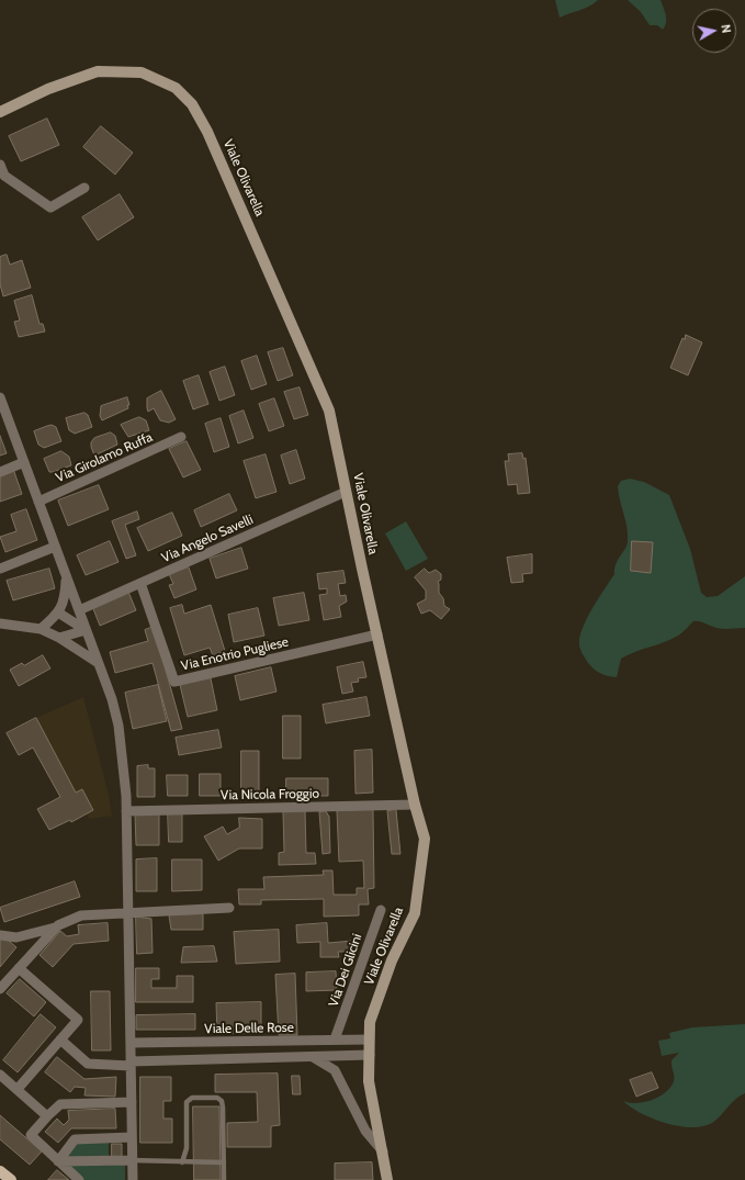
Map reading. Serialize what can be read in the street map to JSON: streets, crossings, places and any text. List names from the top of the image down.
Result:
{
  "streets": {
    "street": [
      "Viale Olivarella",
      "Via Girolamo Ruffa",
      "Via Angelo Savelli",
      "Via Enotrio Pugliese",
      "Via Nicola Froggio",
      "Via Dei Glicini",
      "Viale Delle Rose"
    ]
  },
  "crossings": [
    ["Viale Olivarella", "Via Angelo Savelli"],
    ["Viale Olivarella", "Via Enotrio Pugliese"],
    ["Viale Olivarella", "Via Nicola Froggio"],
    ["Viale Olivarella", "Viale Delle Rose"],
    ["Via Angelo Savelli", "Via Enotrio Pugliese"],
    ["Via Dei Glicini", "Viale Delle Rose"]
  ],
  "north": "right"
}
